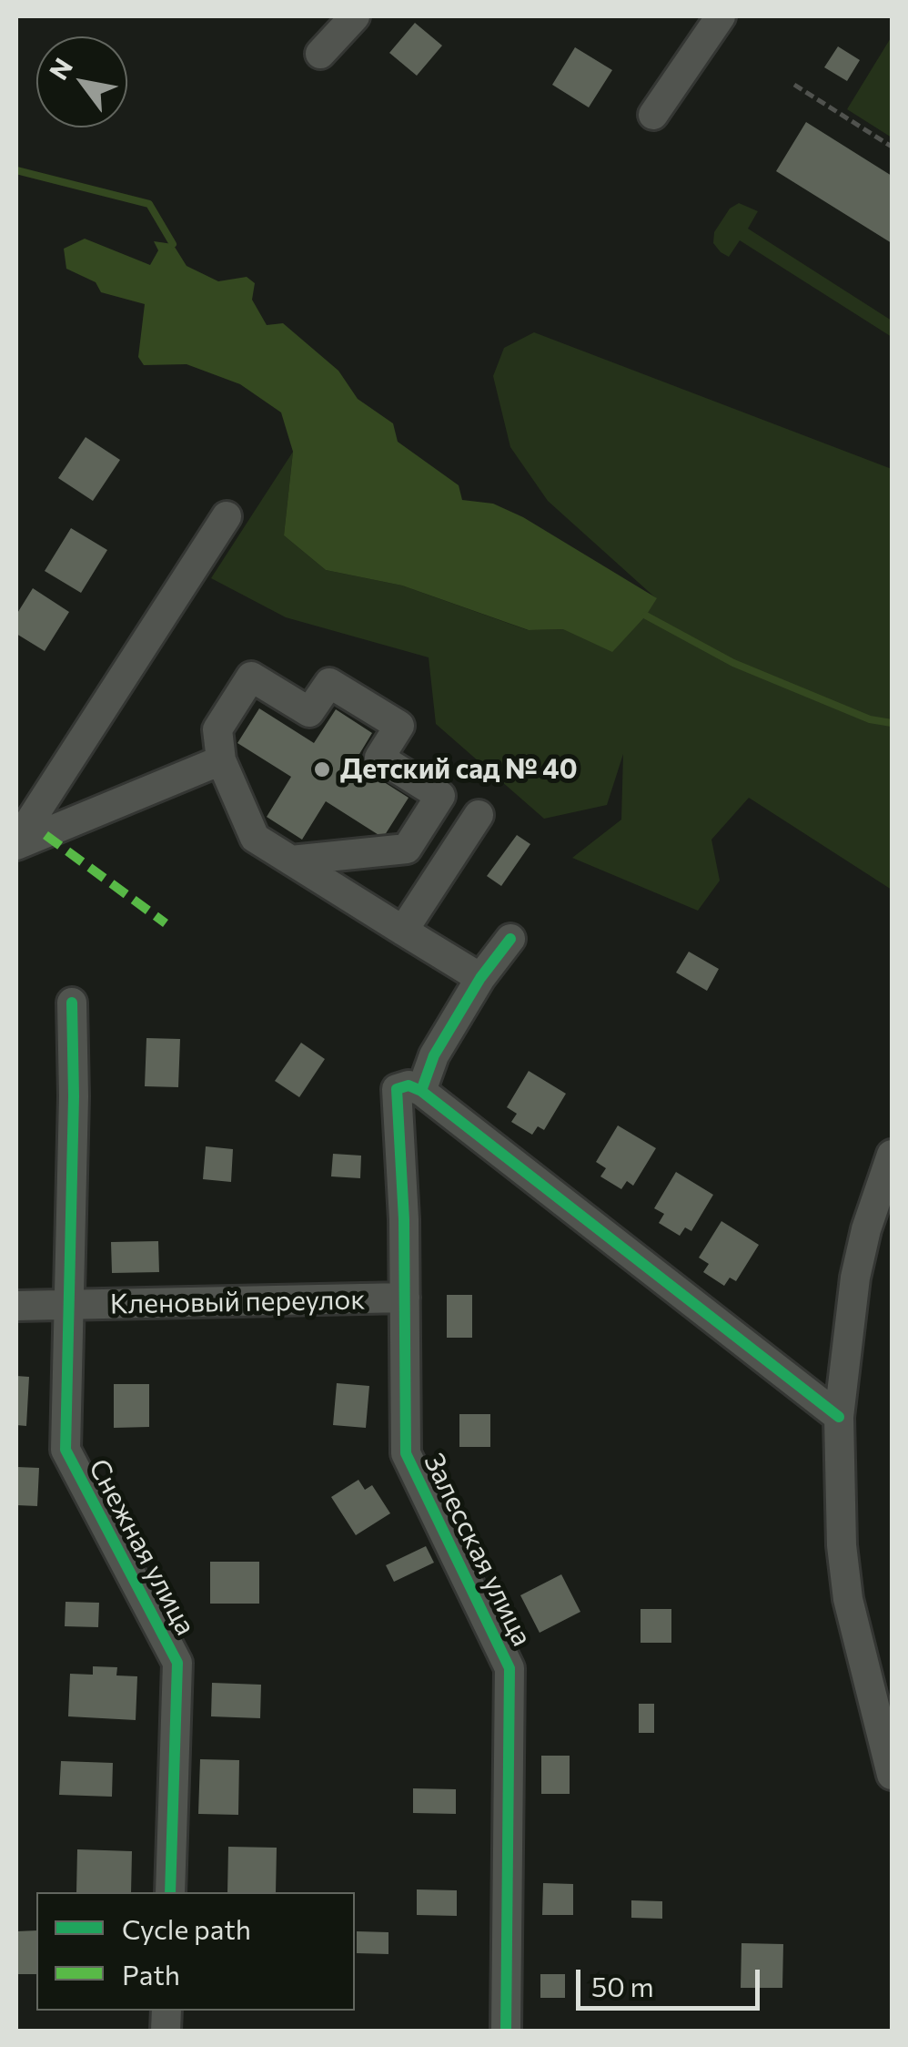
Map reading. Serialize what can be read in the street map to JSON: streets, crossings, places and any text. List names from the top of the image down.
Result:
{
  "streets": {
    "street": ["Кленовый переулок", "Снежная улица", "Залесская улица"]
  },
  "crossings": [
    ["Кленовый переулок", "Снежная улица"],
    ["Кленовый переулок", "Залесская улица"]
  ],
  "places": ["Детский сад № 40"],
  "legend": ["Cycle path", "Path"],
  "scale_bar": "50 m",
  "north": "top left"
}
